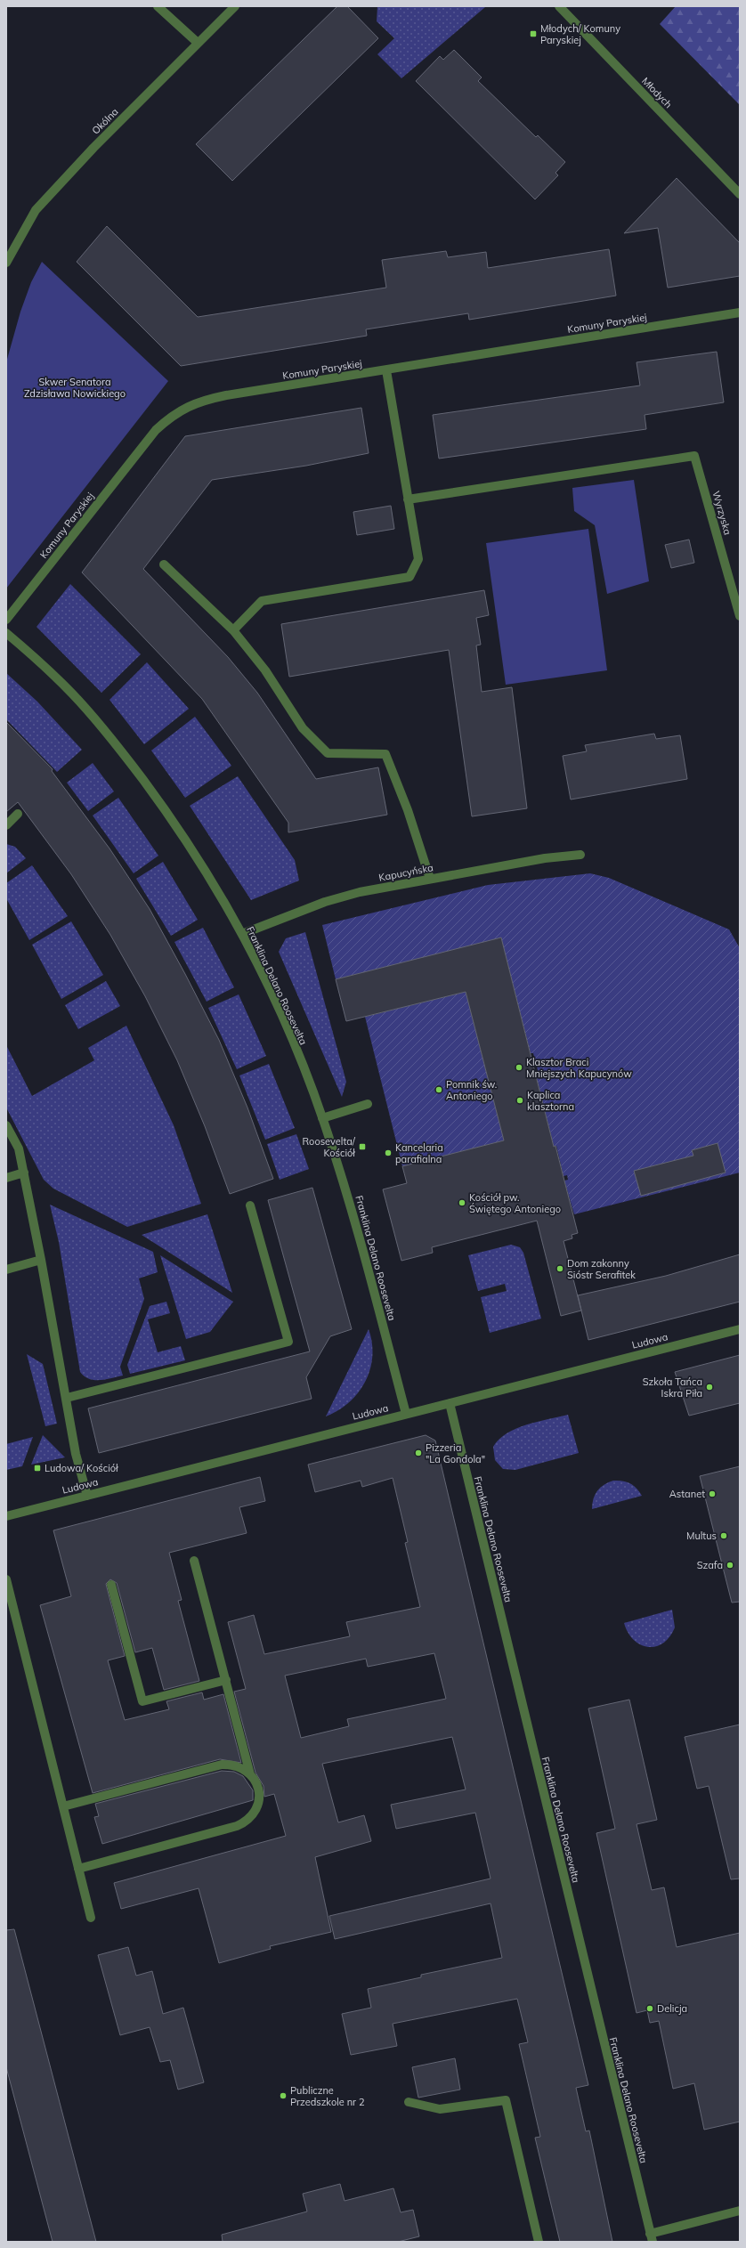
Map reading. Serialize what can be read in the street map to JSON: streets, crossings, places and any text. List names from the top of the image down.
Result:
{
  "streets": {
    "street": [
      "Młodych",
      "Okólna",
      "Komuny Paryskiej",
      "Wyrzyska",
      "Kapucyńska",
      "Franklina Delano Roosevelta",
      "Ludowa"
    ]
  },
  "crossings": [
    ["Kapucyńska", "Franklina Delano Roosevelta"],
    ["Franklina Delano Roosevelta", "Ludowa"]
  ],
  "parks": ["Skwer Senatora Zdzisława Nowickiego"],
  "places": {
    "transit": ["Młodych/ Komuny Paryskiej", "Roosevelta/ Kościół", "Ludowa/ Kościół"],
    "other": [
      "Klasztor Braci Mniejszych Kapucynów",
      "Pomnik św. Antoniego",
      "Kaplica klasztorna",
      "Kancelaria parafialna",
      "Kościół pw. Świętego Antoniego",
      "Dom zakonny Sióstr Serafitek",
      "Szkoła Tańca Iskra Piła",
      "Pizzeria \"La Gondola\"",
      "Astanet",
      "Multus",
      "Szafa",
      "Delicja",
      "Publiczne Przedszkole nr 2"
    ]
  }
}
